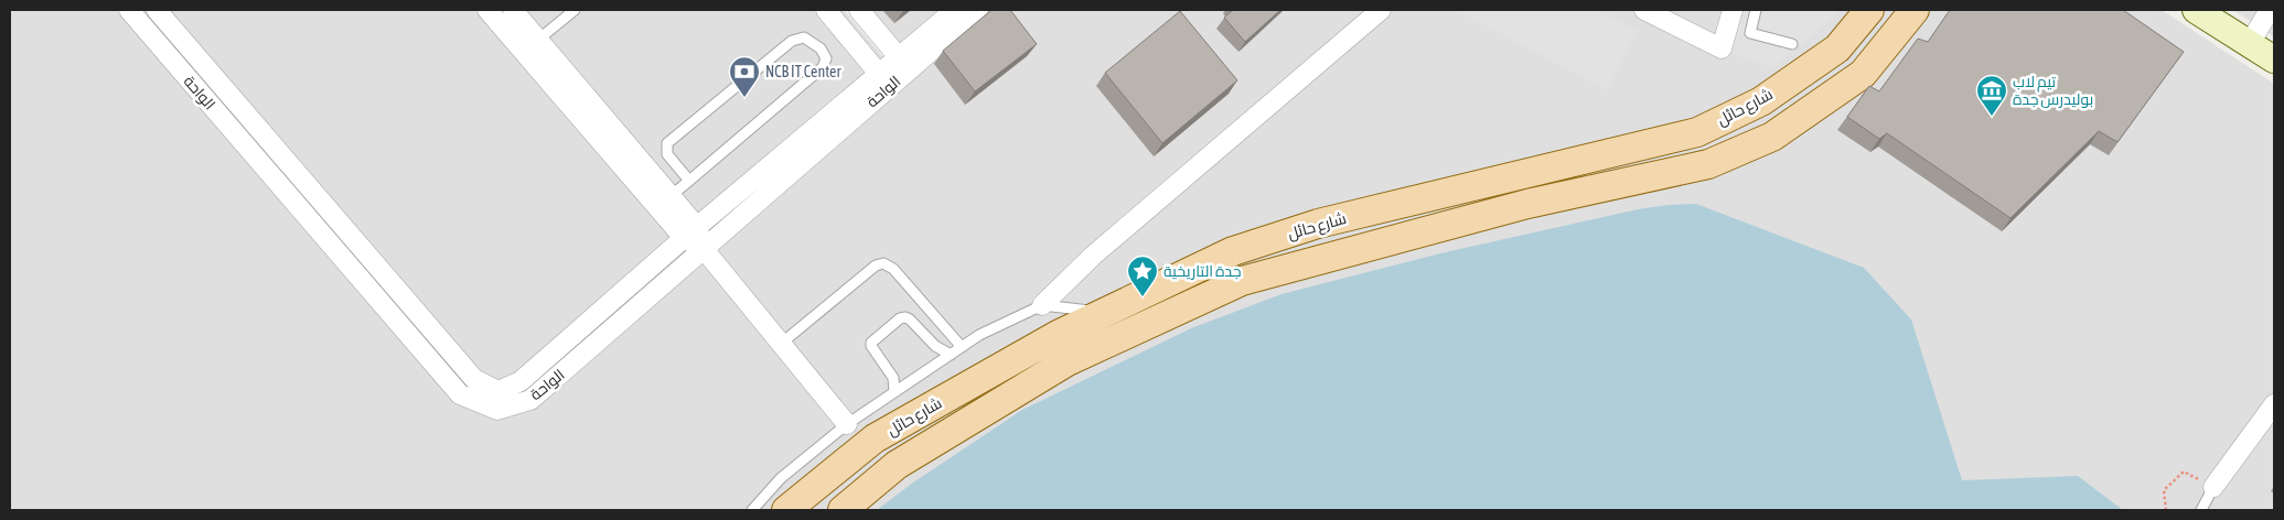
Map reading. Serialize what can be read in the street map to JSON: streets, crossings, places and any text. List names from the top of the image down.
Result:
{
  "streets": {
    "main road": ["شارع حائل"],
    "street": ["الواحة"]
  },
  "places": {
    "bank": ["NCB IT Center"],
    "museum": ["تيم لاب بوليدرس جدة"],
    "place": ["جدة التاريخية"]
  }
}
